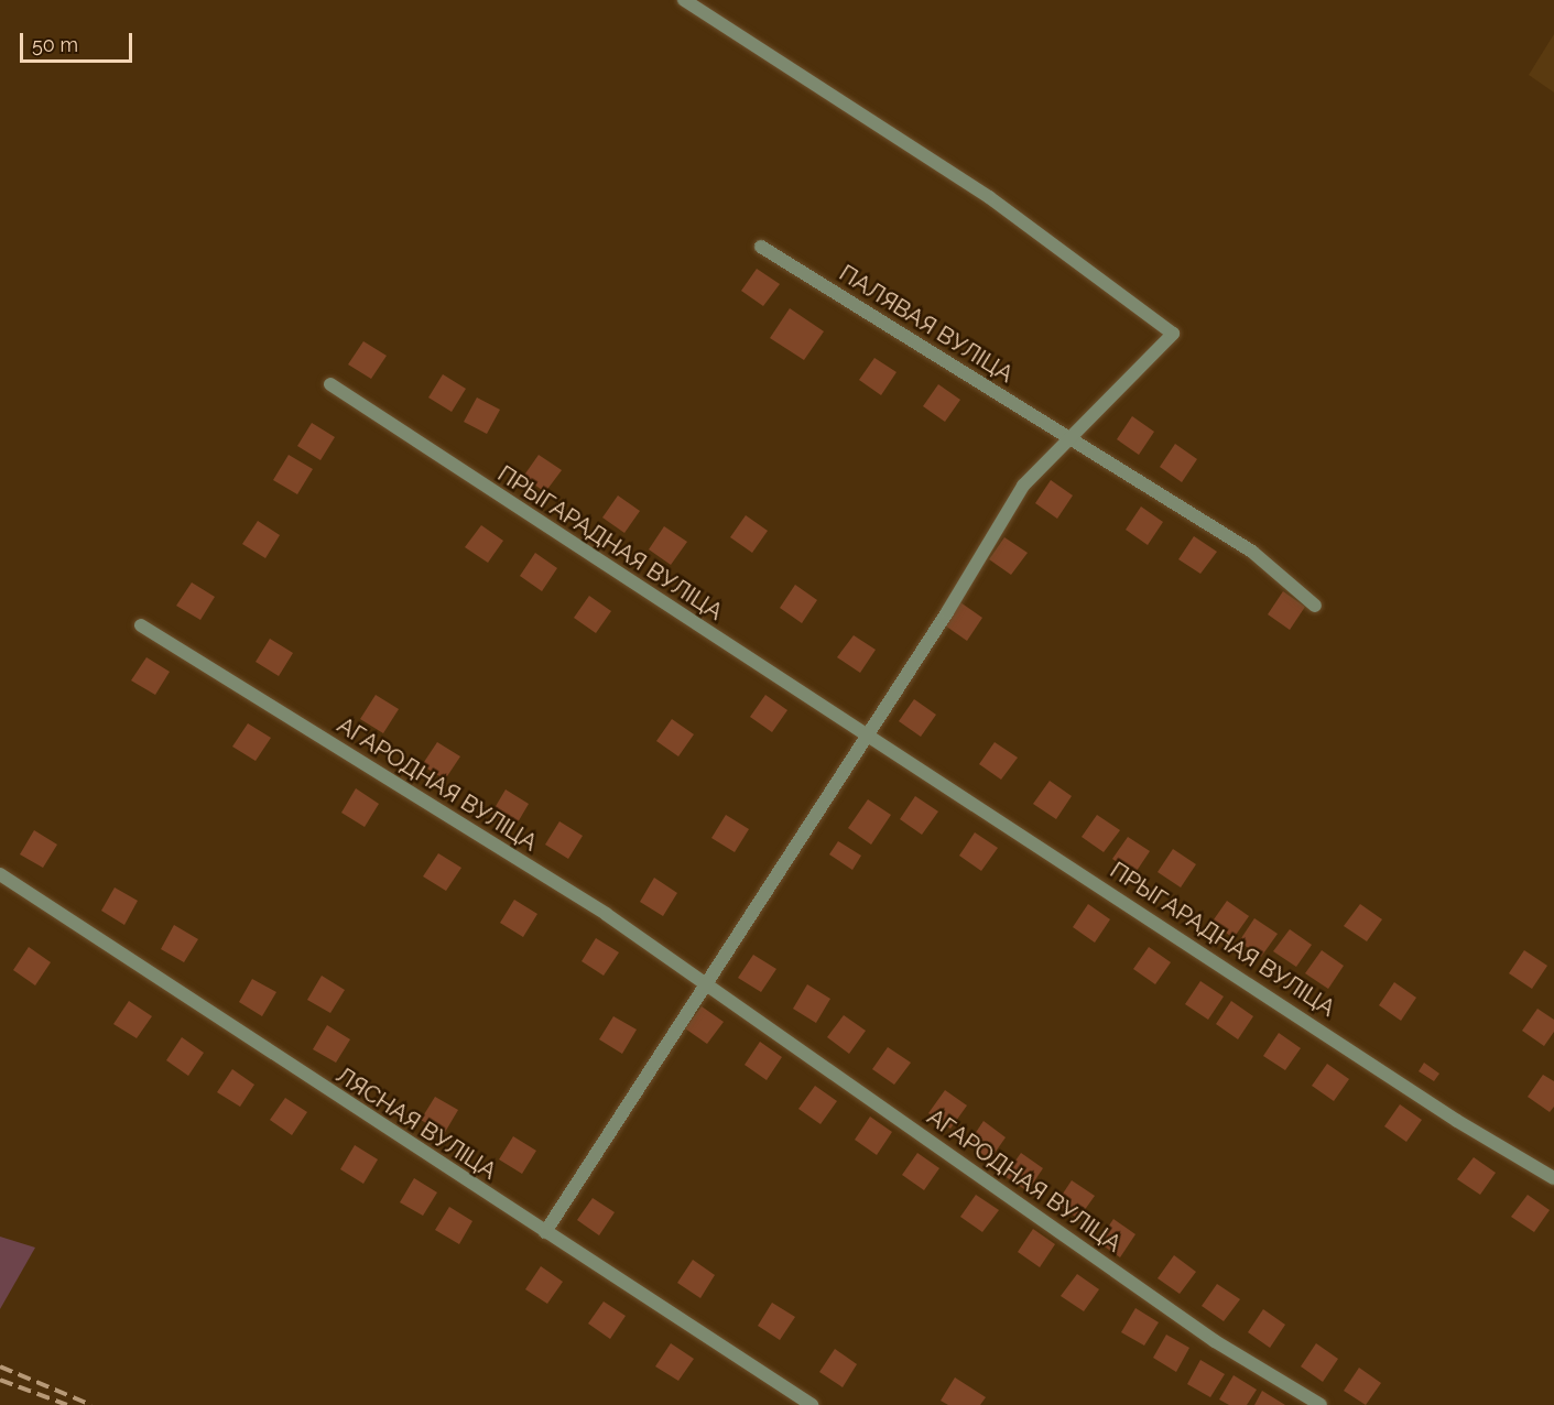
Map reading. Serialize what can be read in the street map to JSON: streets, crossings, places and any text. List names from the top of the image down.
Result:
{
  "streets": {
    "street": [
      "ПАЛЯВАЯ ВУЛІЦА",
      "ПРЫГАРАДНАЯ ВУЛІЦА",
      "АГАРОДНАЯ ВУЛІЦА",
      "ЛЯСНАЯ ВУЛІЦА"
    ]
  },
  "scale_bar": "50 m"
}
